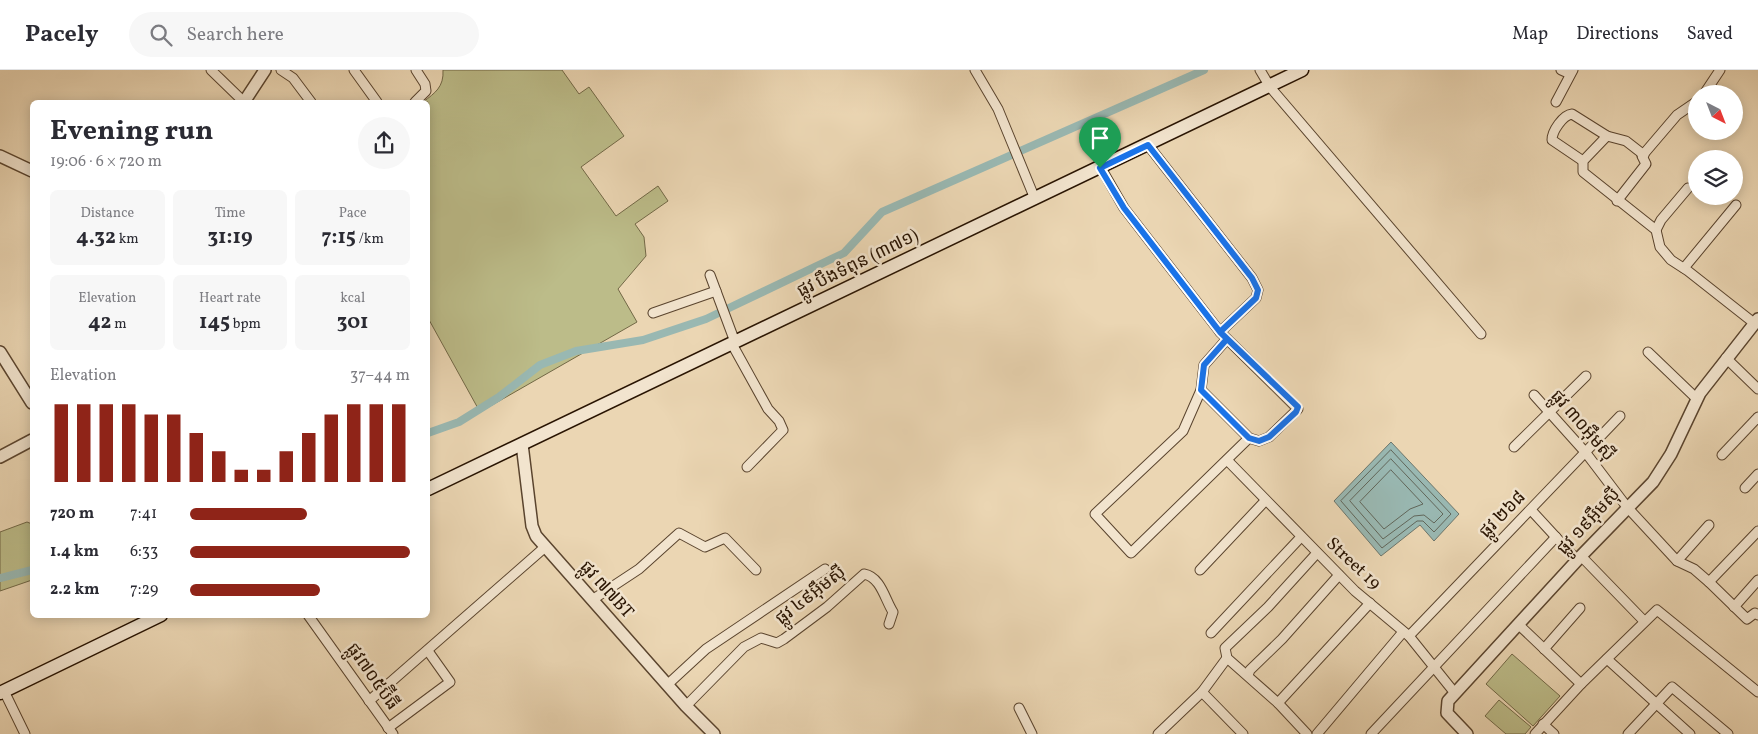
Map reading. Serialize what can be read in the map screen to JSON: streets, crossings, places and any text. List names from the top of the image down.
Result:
{
  "streets": {
    "main road": ["ផ្លូវ បឹងទំពុន (៣៧១)"],
    "street": [
      "ផ្លូវ ៣០អ៊ឹមស៊ី",
      "ផ្លូវ ២៦៨",
      "ផ្លូវ ១៩អ៊ឹមស៊ី",
      "Street 19",
      "ផ្លូវ ៧៧BT",
      "ផ្លូវ ៤៩អ៊ឹមស៊ី",
      "ផ្លូវ៧០៥ប៊ីធី"
    ]
  },
  "crossings": [
    ["ផ្លូវ បឹងទំពុន (៣៧១)", "ផ្លូវ ៧៧BT"],
    ["ផ្លូវ ៣០អ៊ឹមស៊ី", "ផ្លូវ ២៦៨"],
    ["ផ្លូវ ៣០អ៊ឹមស៊ី", "ផ្លូវ ១៩អ៊ឹមស៊ី"],
    ["ផ្លូវ ២៦៨", "Street 19"],
    ["ផ្លូវ ១៩អ៊ឹមស៊ី", "Street 19"],
    ["ផ្លូវ ៧៧BT", "ផ្លូវ ៤៩អ៊ឹមស៊ី"]
  ],
  "north": "bottom right",
  "page": {
    "header": "Pacely",
    "search": "Search here",
    "nav": ["Map", "Directions", "Saved"],
    "heading": ["Evening run", "19:06 · 6 × 720 m"],
    "stats": [
      ["Distance", "4.32 km"],
      ["Time", "31:19"],
      ["Pace", "7:15 /km"],
      ["Elevation", "42 m"],
      ["Heart rate", "145 bpm"],
      ["kcal", "301"]
    ],
    "chart": ["Elevation", "37–44 m"],
    "list": [
      {
        "name": "720 m",
        "note": "7:41"
      },
      {
        "name": "1.4 km",
        "note": "6:33"
      },
      {
        "name": "2.2 km",
        "note": "7:29"
      }
    ]
  }
}
